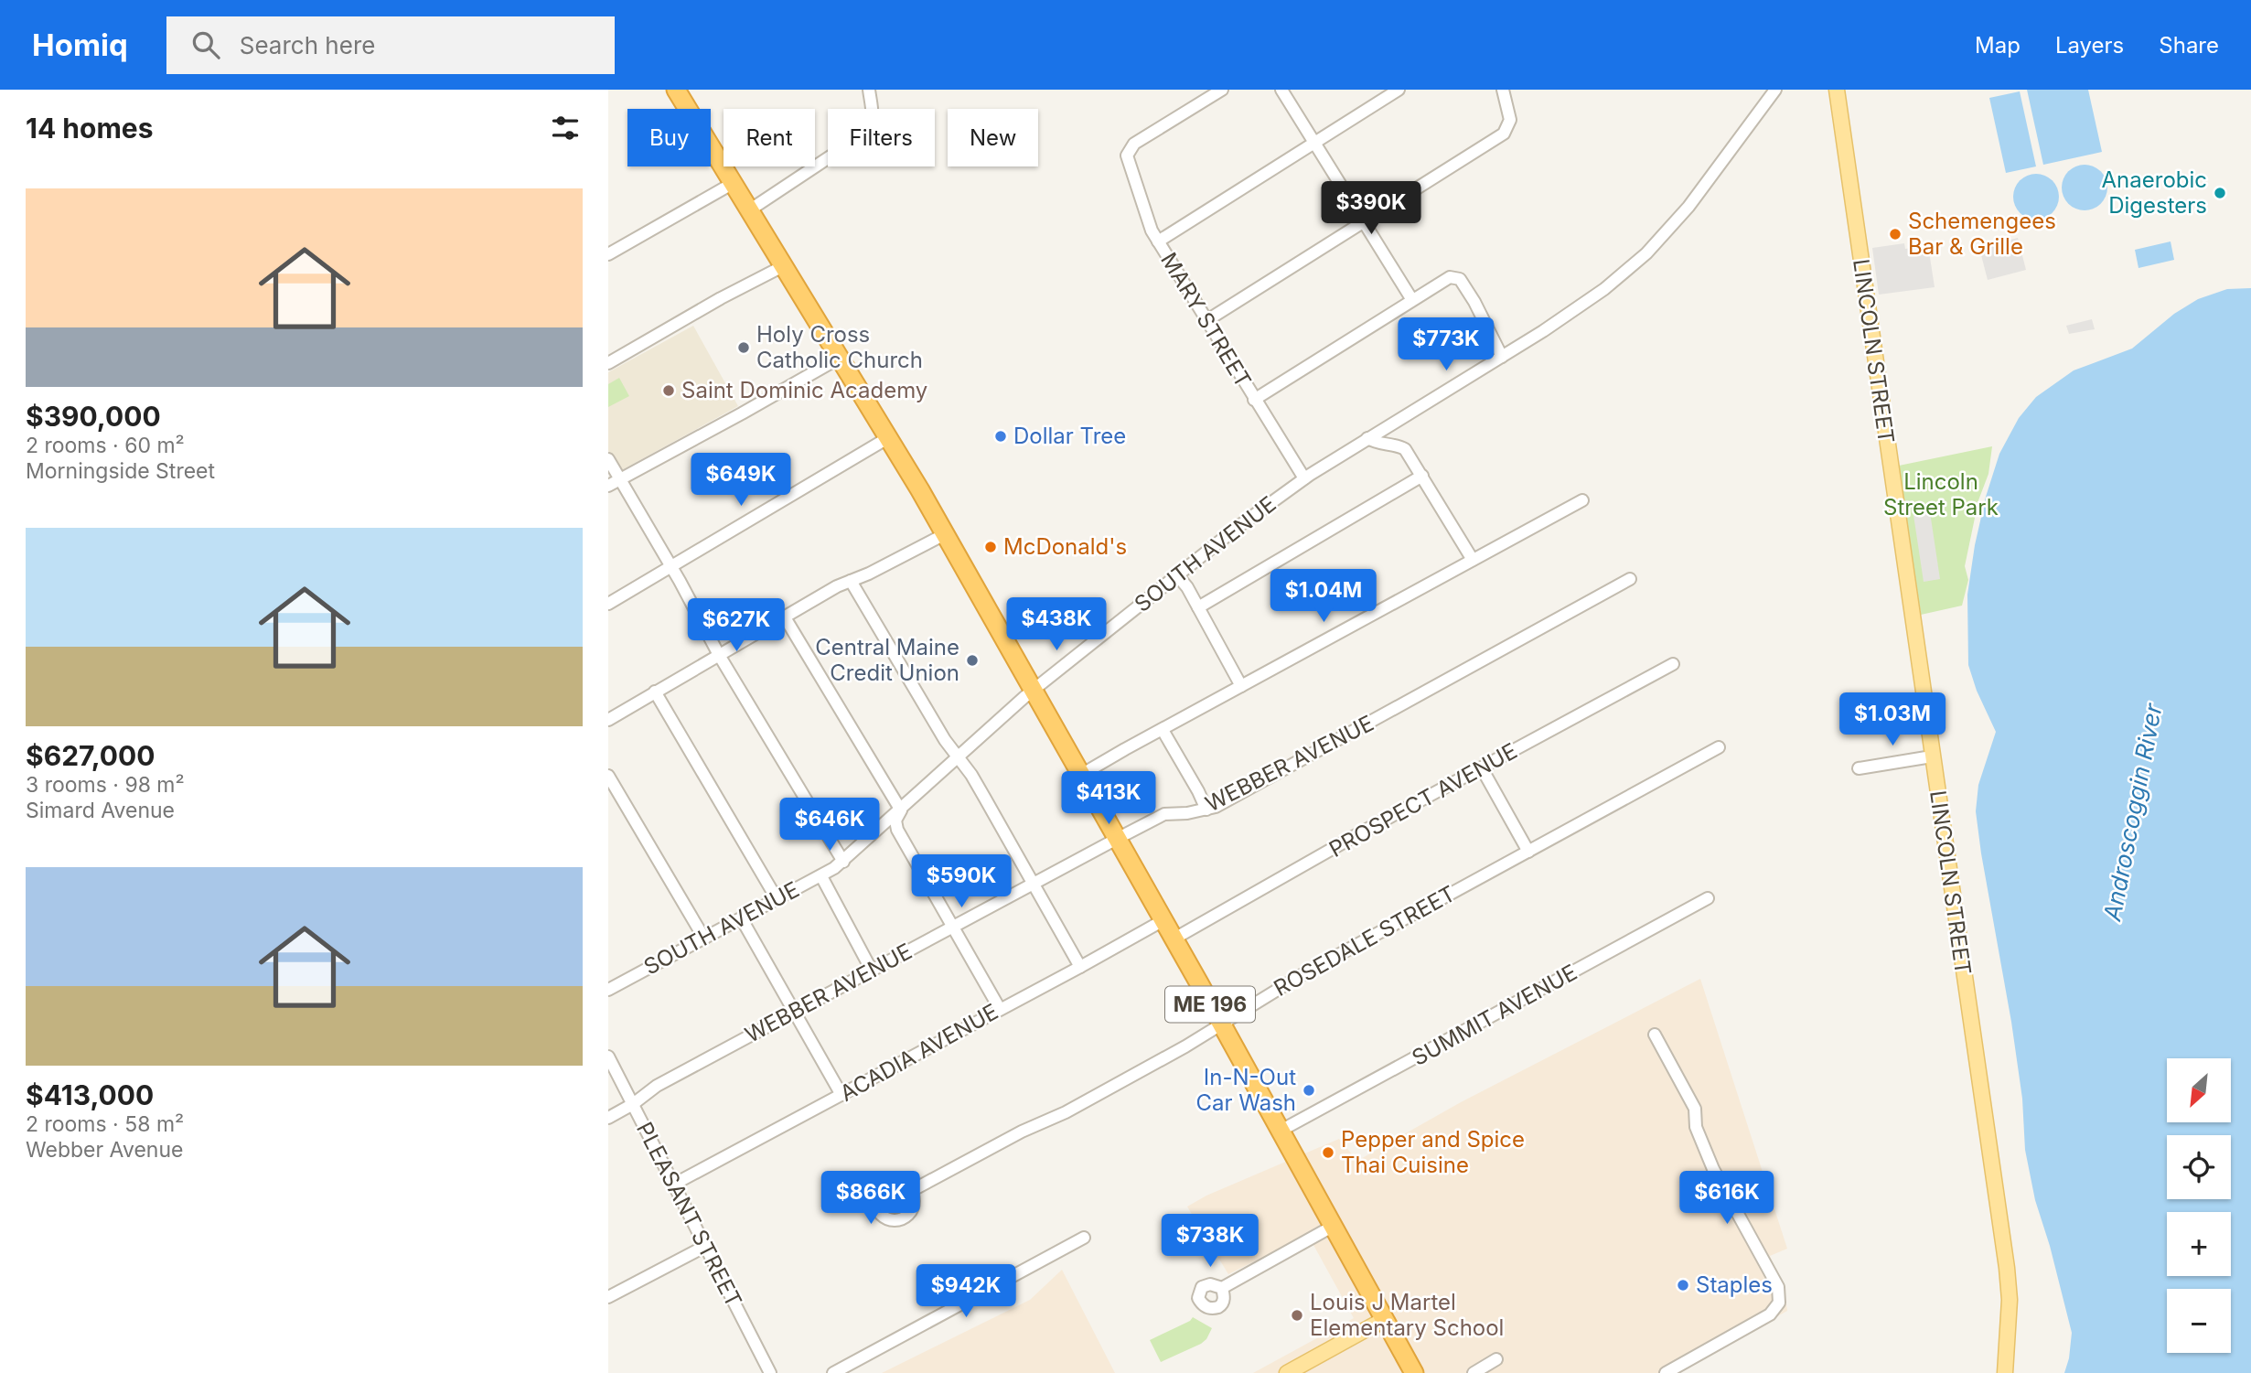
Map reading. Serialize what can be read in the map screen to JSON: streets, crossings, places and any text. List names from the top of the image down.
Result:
{
  "streets": {
    "highway": ["ME 196"],
    "main road": ["LINCOLN STREET"],
    "street": [
      "MARY STREET",
      "SOUTH AVENUE",
      "WEBBER AVENUE",
      "PROSPECT AVENUE",
      "ROSEDALE STREET",
      "SUMMIT AVENUE",
      "ACADIA AVENUE",
      "PLEASANT STREET"
    ]
  },
  "crossings": [
    ["MARY STREET", "SOUTH AVENUE"],
    ["SOUTH AVENUE", "ME 196"],
    ["WEBBER AVENUE", "ME 196"],
    ["WEBBER AVENUE", "PLEASANT STREET"],
    ["PROSPECT AVENUE", "ME 196"],
    ["ROSEDALE STREET", "ME 196"],
    ["ME 196", "SUMMIT AVENUE"],
    ["ME 196", "ACADIA AVENUE"],
    ["ACADIA AVENUE", "PLEASANT STREET"]
  ],
  "water": ["Androscoggin River"],
  "parks": ["Lincoln Street Park"],
  "places": [
    "Anaerobic Digesters",
    "Schemengees Bar & Grille",
    "Holy Cross Catholic Church",
    "Saint Dominic Academy",
    "Dollar Tree",
    "McDonald's",
    "Central Maine Credit Union",
    "In-N-Out Car Wash",
    "Pepper and Spice Thai Cuisine",
    "Staples",
    "Louis J Martel Elementary School"
  ],
  "north": "bottom left",
  "page": {
    "header": "Homiq",
    "search": "Search here",
    "nav": ["Map", "Layers", "Share"],
    "heading": "14 homes",
    "chip": [
      "Buy",
      "Rent",
      "Filters",
      "New"
    ],
    "list": [
      {
        "name": "$390,000",
        "note": "2 rooms · 60 m² · Morningside Street"
      },
      {
        "name": "$627,000",
        "note": "3 rooms · 98 m² · Simard Avenue"
      },
      {
        "name": "$413,000",
        "note": "2 rooms · 58 m² · Webber Avenue"
      }
    ],
    "price": [
      "$390K",
      "$773K",
      "$649K",
      "$1.04M",
      "$438K",
      "$627K",
      "$1.03M",
      "$413K",
      "$646K",
      "$590K",
      "$866K",
      "$616K",
      "$738K",
      "$942K"
    ],
    "map_buttons": ["+", "−"]
  }
}
